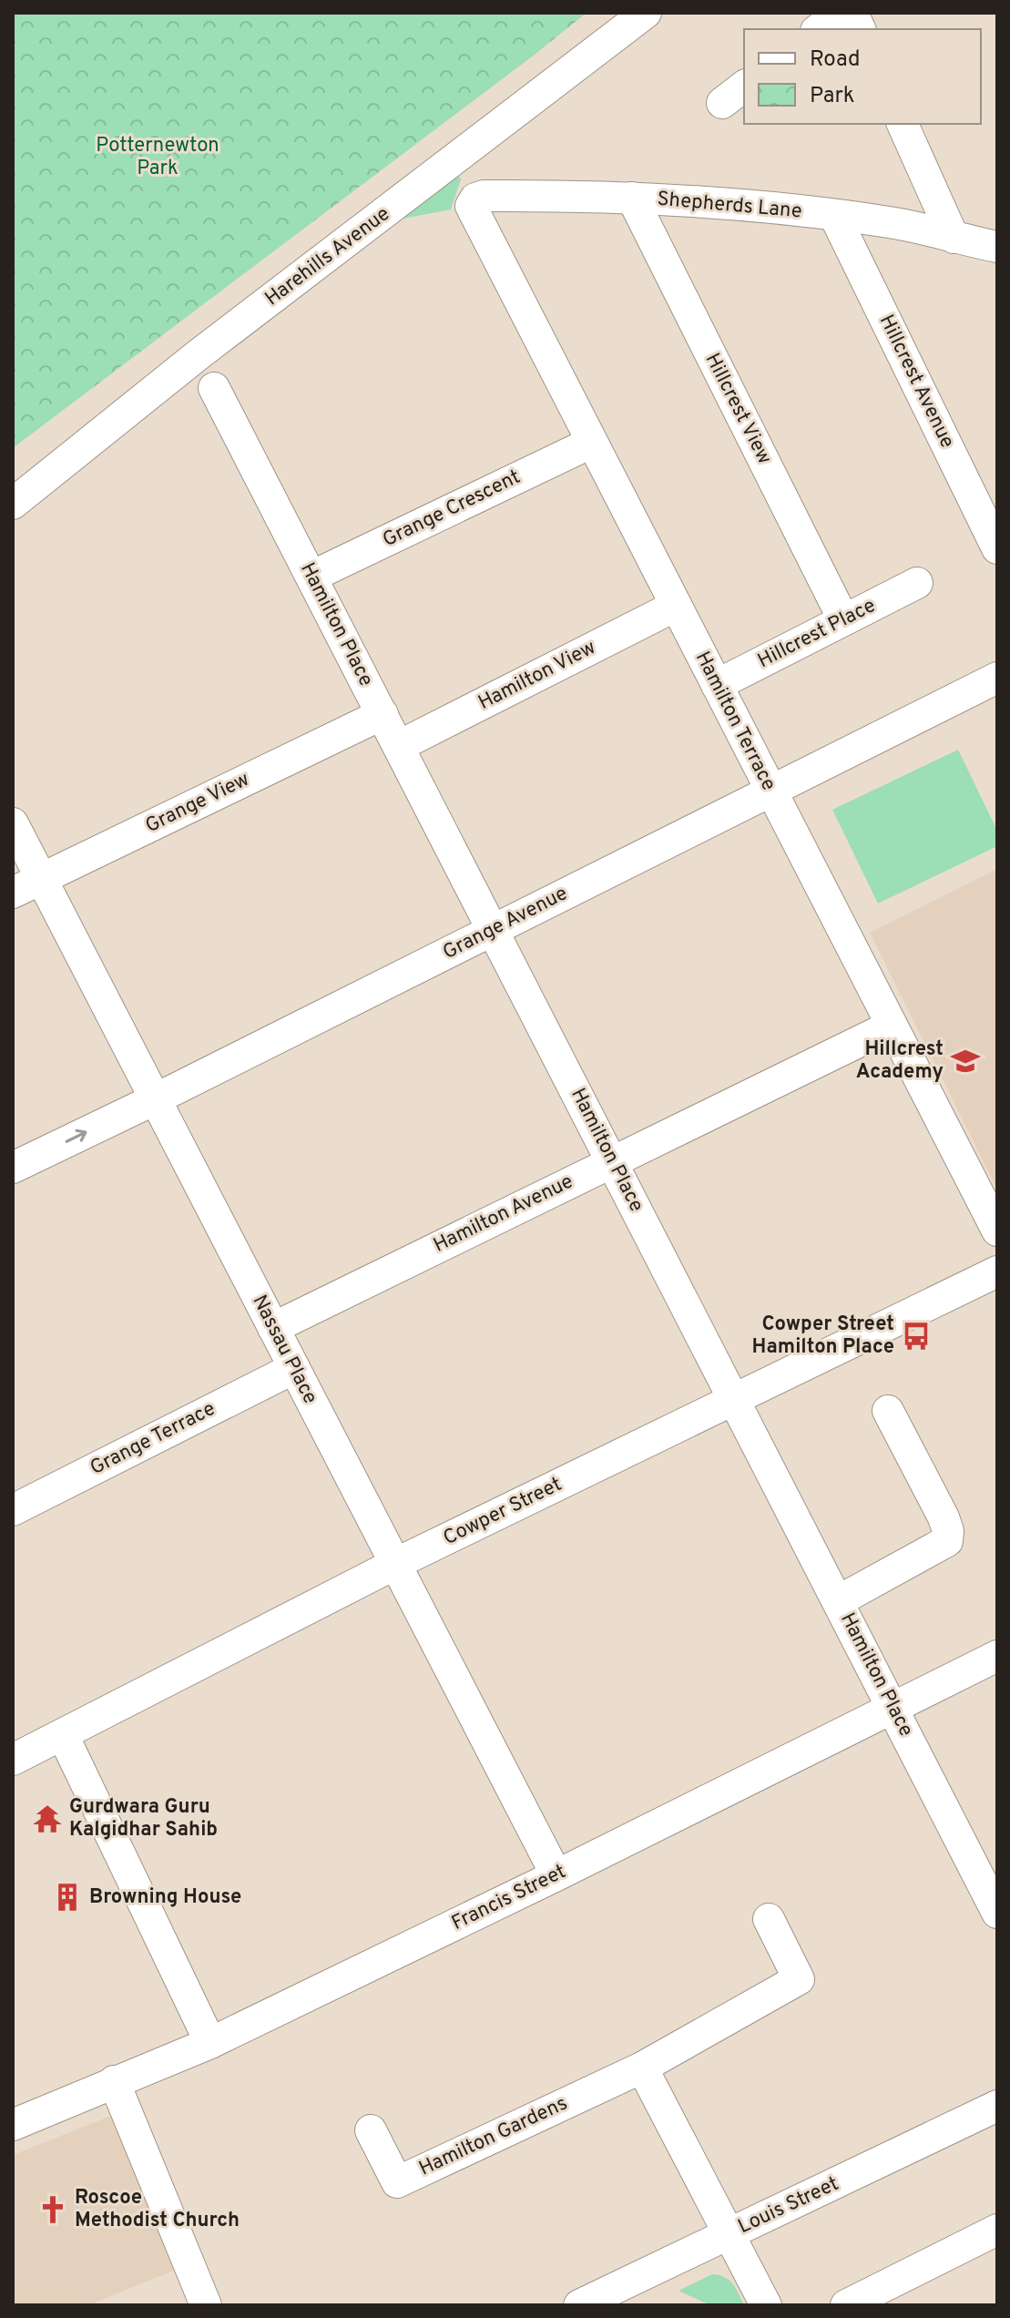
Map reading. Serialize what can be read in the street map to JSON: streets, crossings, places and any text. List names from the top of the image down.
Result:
{
  "streets": {
    "street": [
      "Shepherds Lane",
      "Harehills Avenue",
      "Hillcrest Avenue",
      "Hillcrest View",
      "Grange Crescent",
      "Hamilton Place",
      "Hillcrest Place",
      "Hamilton View",
      "Hamilton Terrace",
      "Grange View",
      "Grange Avenue",
      "Hamilton Avenue",
      "Nassau Place",
      "Grange Terrace",
      "Cowper Street",
      "Francis Street",
      "Hamilton Gardens",
      "Louis Street"
    ]
  },
  "crossings": [
    ["Shepherds Lane", "Hillcrest Avenue"],
    ["Shepherds Lane", "Hillcrest View"],
    ["Shepherds Lane", "Hamilton Terrace"],
    ["Hillcrest View", "Hillcrest Place"],
    ["Grange Crescent", "Hamilton Place"],
    ["Grange Crescent", "Hamilton Terrace"],
    ["Hamilton Place", "Hamilton View"],
    ["Hamilton Place", "Grange View"],
    ["Hamilton Place", "Grange Avenue"],
    ["Hamilton Place", "Hamilton Avenue"],
    ["Hamilton Place", "Cowper Street"],
    ["Hamilton Place", "Francis Street"],
    ["Hillcrest Place", "Hamilton Terrace"],
    ["Hamilton View", "Hamilton Terrace"],
    ["Hamilton Terrace", "Grange Avenue"],
    ["Hamilton Terrace", "Hamilton Avenue"],
    ["Grange View", "Nassau Place"],
    ["Grange Avenue", "Nassau Place"],
    ["Hamilton Avenue", "Nassau Place"],
    ["Nassau Place", "Grange Terrace"],
    ["Nassau Place", "Cowper Street"],
    ["Nassau Place", "Francis Street"]
  ],
  "parks": ["Potternewton Park"],
  "places": {
    "school or university": ["Hillcrest Academy"],
    "bus stop": ["Cowper Street Hamilton Place"],
    "temple": ["Gurdwara Guru Kalgidhar Sahib"],
    "building": ["Browning House"],
    "church": ["Roscoe Methodist Church"]
  },
  "legend": ["Road", "Park"]
}
